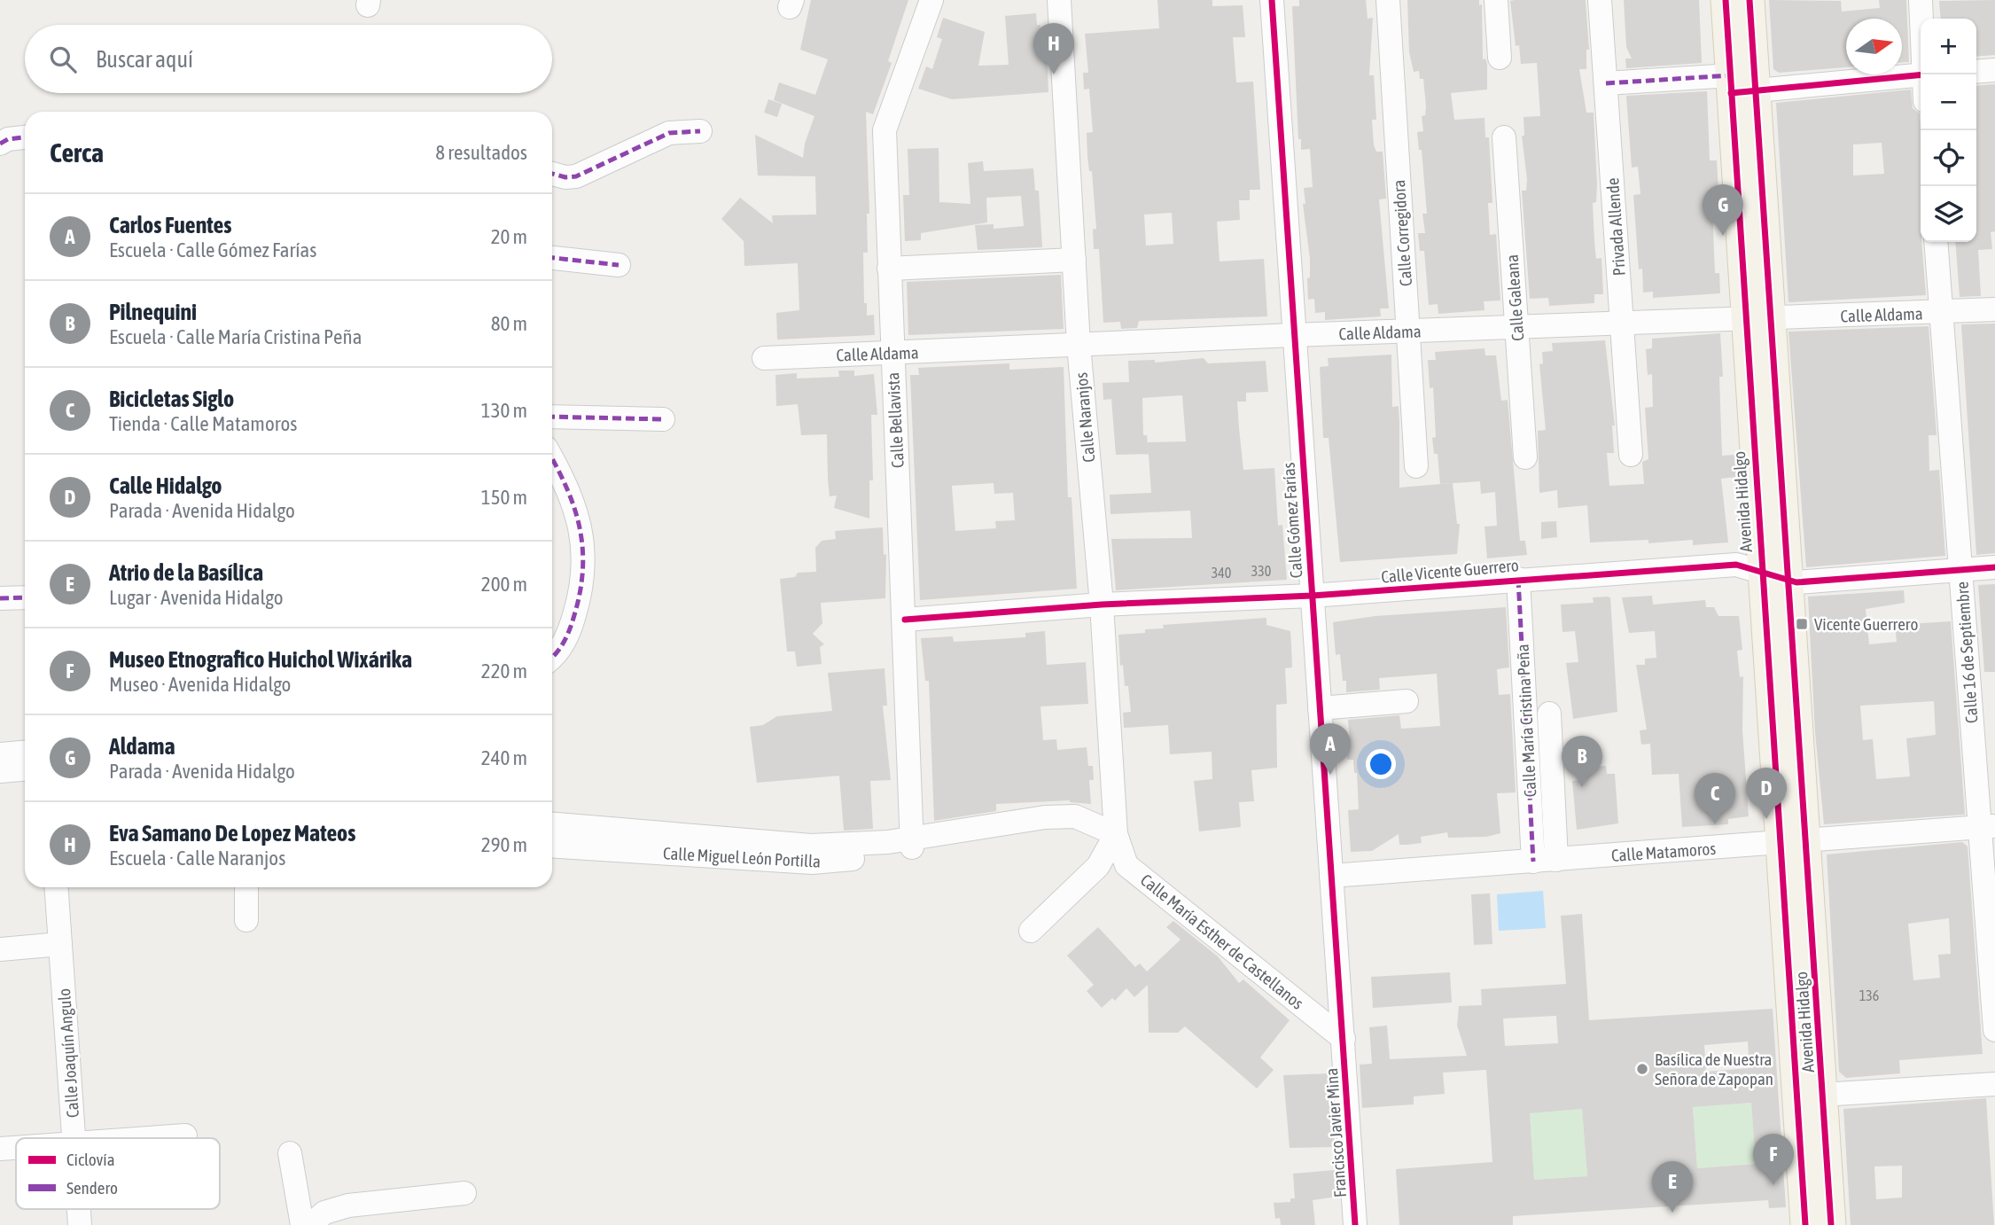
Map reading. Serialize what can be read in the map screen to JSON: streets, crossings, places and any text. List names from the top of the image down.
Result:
{
  "streets": {
    "main road": ["Avenida Hidalgo"],
    "street": [
      "Privada Allende",
      "Calle Corregidora",
      "Calle Galeana",
      "Calle Aldama",
      "Calle Naranjos",
      "Calle Bellavista",
      "Calle Gómez Farías",
      "Calle Vicente Guerrero",
      "Calle 16 de Septiembre",
      "Calle María Cristina Peña",
      "Calle Matamoros",
      "Calle Miguel León Portilla",
      "Calle María Esther de Castellanos",
      "Calle Joaquín Angulo",
      "Francisco Javier Mina"
    ]
  },
  "crossings": [
    ["Privada Allende", "Calle Aldama"],
    ["Calle Corregidora", "Calle Aldama"],
    ["Calle Galeana", "Calle Aldama"],
    ["Calle Aldama", "Calle Naranjos"],
    ["Calle Aldama", "Calle Bellavista"],
    ["Calle Aldama", "Avenida Hidalgo"],
    ["Calle Aldama", "Calle Gómez Farías"],
    ["Calle Aldama", "Calle 16 de Septiembre"],
    ["Calle Naranjos", "Calle Vicente Guerrero"],
    ["Calle Naranjos", "Calle Miguel León Portilla"],
    ["Calle Naranjos", "Calle María Esther de Castellanos"],
    ["Calle Bellavista", "Calle Vicente Guerrero"],
    ["Calle Bellavista", "Calle Miguel León Portilla"],
    ["Avenida Hidalgo", "Calle Vicente Guerrero"],
    ["Avenida Hidalgo", "Calle Matamoros"],
    ["Calle Gómez Farías", "Calle Vicente Guerrero"],
    ["Calle Gómez Farías", "Calle Matamoros"],
    ["Calle Gómez Farías", "Calle María Esther de Castellanos"],
    ["Calle Gómez Farías", "Francisco Javier Mina"],
    ["Calle Vicente Guerrero", "Calle 16 de Septiembre"],
    ["Calle Vicente Guerrero", "Calle María Cristina Peña"],
    ["Calle 16 de Septiembre", "Calle Matamoros"],
    ["Calle María Cristina Peña", "Calle Matamoros"],
    ["Calle Miguel León Portilla", "Calle María Esther de Castellanos"],
    ["Calle María Esther de Castellanos", "Francisco Javier Mina"]
  ],
  "places": {
    "transit": ["Vicente Guerrero"],
    "other": ["Basílica de Nuestra Señora de Zapopan"]
  },
  "house_numbers": ["330", "340", "136"],
  "legend": ["Ciclovía", "Sendero"],
  "north": "right",
  "page": {
    "map_buttons": ["+", "−"],
    "pins": [
      "H",
      "G",
      "A",
      "B",
      "D",
      "C",
      "F",
      "E"
    ],
    "search": "Buscar aquí",
    "heading": ["Cerca", "8 resultados"],
    "list": [
      {
        "mark": "A",
        "name": "Carlos Fuentes",
        "note": "Escuela · Calle Gómez Farías",
        "value": "20 m"
      },
      {
        "mark": "B",
        "name": "Pilnequini",
        "note": "Escuela · Calle María Cristina Peña",
        "value": "80 m"
      },
      {
        "mark": "C",
        "name": "Bicicletas Siglo",
        "note": "Tienda · Calle Matamoros",
        "value": "130 m"
      },
      {
        "mark": "D",
        "name": "Calle Hidalgo",
        "note": "Parada · Avenida Hidalgo",
        "value": "150 m"
      },
      {
        "mark": "E",
        "name": "Atrio de la Basílica",
        "note": "Lugar · Avenida Hidalgo",
        "value": "200 m"
      },
      {
        "mark": "F",
        "name": "Museo Etnografico Huichol Wixárika",
        "note": "Museo · Avenida Hidalgo",
        "value": "220 m"
      },
      {
        "mark": "G",
        "name": "Aldama",
        "note": "Parada · Avenida Hidalgo",
        "value": "240 m"
      },
      {
        "mark": "H",
        "name": "Eva Samano De Lopez Mateos",
        "note": "Escuela · Calle Naranjos",
        "value": "290 m"
      }
    ]
  }
}
